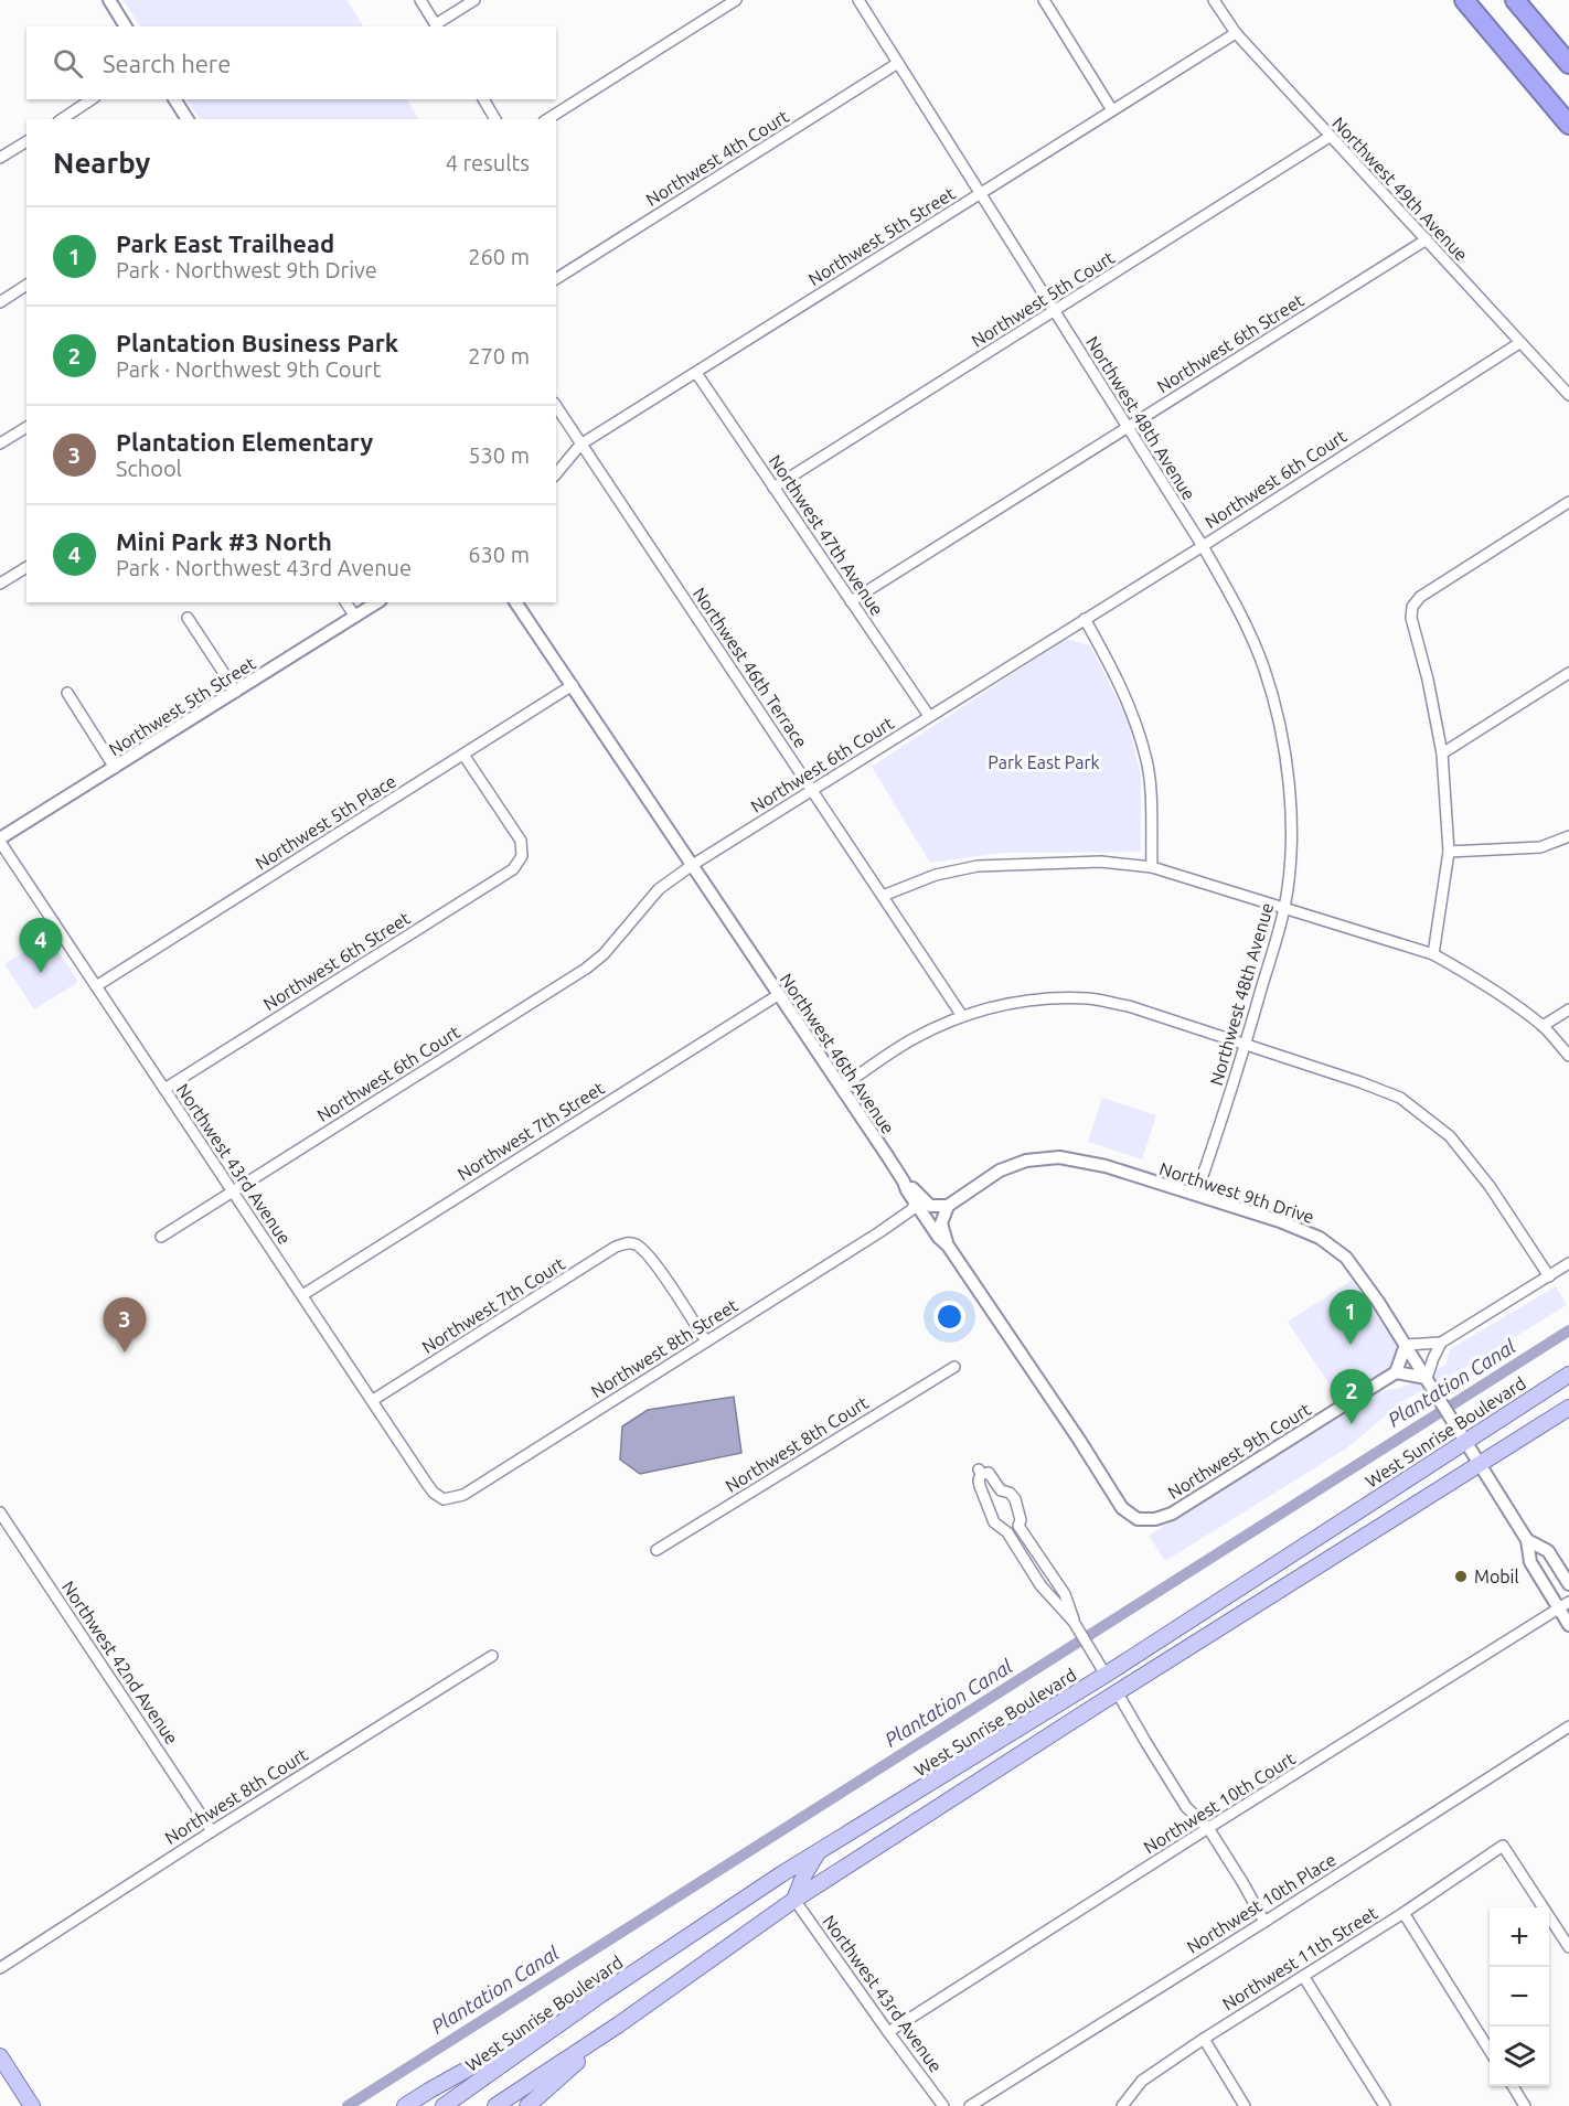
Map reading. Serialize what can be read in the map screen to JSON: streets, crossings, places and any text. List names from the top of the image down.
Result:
{
  "streets": {
    "main road": ["West Sunrise Boulevard"],
    "street": [
      "Northwest 4th Court",
      "Northwest 49th Avenue",
      "Northwest 5th Street",
      "Northwest 5th Court",
      "Northwest 6th Street",
      "Northwest 48th Avenue",
      "Northwest 6th Court",
      "Northwest 47th Avenue",
      "Northwest 46th Terrace",
      "Northwest 5th Place",
      "Northwest 46th Avenue",
      "Northwest 7th Street",
      "Northwest 43rd Avenue",
      "Northwest 9th Drive",
      "Northwest 7th Court",
      "Northwest 8th Street",
      "Northwest 8th Court",
      "Northwest 9th Court",
      "Northwest 42nd Avenue",
      "Northwest 10th Court",
      "Northwest 10th Place",
      "Northwest 11th Street"
    ]
  },
  "crossings": [
    ["Northwest 4th Court", "Northwest 48th Avenue"],
    ["Northwest 49th Avenue", "Northwest 5th Street"],
    ["Northwest 49th Avenue", "Northwest 5th Court"],
    ["Northwest 49th Avenue", "Northwest 6th Street"],
    ["Northwest 49th Avenue", "Northwest 6th Court"],
    ["Northwest 5th Street", "Northwest 48th Avenue"],
    ["Northwest 5th Street", "Northwest 47th Avenue"],
    ["Northwest 5th Street", "Northwest 46th Terrace"],
    ["Northwest 5th Street", "Northwest 43rd Avenue"],
    ["Northwest 5th Court", "Northwest 48th Avenue"],
    ["Northwest 5th Court", "Northwest 47th Avenue"],
    ["Northwest 6th Street", "Northwest 48th Avenue"],
    ["Northwest 6th Street", "Northwest 47th Avenue"],
    ["Northwest 6th Street", "Northwest 5th Place"],
    ["Northwest 6th Street", "Northwest 43rd Avenue"],
    ["Northwest 48th Avenue", "Northwest 6th Court"],
    ["Northwest 48th Avenue", "Northwest 9th Drive"],
    ["Northwest 6th Court", "Northwest 47th Avenue"],
    ["Northwest 6th Court", "Northwest 46th Terrace"],
    ["Northwest 6th Court", "Northwest 46th Avenue"],
    ["Northwest 6th Court", "Northwest 43rd Avenue"],
    ["Northwest 5th Place", "Northwest 46th Avenue"],
    ["Northwest 5th Place", "Northwest 43rd Avenue"],
    ["Northwest 46th Avenue", "Northwest 7th Street"],
    ["Northwest 46th Avenue", "Northwest 8th Street"],
    ["Northwest 7th Street", "Northwest 43rd Avenue"],
    ["Northwest 43rd Avenue", "Northwest 7th Court"],
    ["Northwest 43rd Avenue", "Northwest 8th Street"],
    ["Northwest 43rd Avenue", "Northwest 10th Court"],
    ["Northwest 9th Drive", "West Sunrise Boulevard"],
    ["Northwest 7th Court", "Northwest 8th Street"],
    ["Northwest 8th Court", "Northwest 42nd Avenue"]
  ],
  "water": ["Plantation Canal"],
  "parks": ["Park East Park"],
  "places": ["Mobil"],
  "page": {
    "search": "Search here",
    "heading": ["Nearby", "4 results"],
    "list": [
      {
        "mark": "1",
        "name": "Park East Trailhead",
        "note": "Park · Northwest 9th Drive",
        "value": "260 m"
      },
      {
        "mark": "2",
        "name": "Plantation Business Park",
        "note": "Park · Northwest 9th Court",
        "value": "270 m"
      },
      {
        "mark": "3",
        "name": "Plantation Elementary",
        "note": "School",
        "value": "530 m"
      },
      {
        "mark": "4",
        "name": "Mini Park #3 North",
        "note": "Park · Northwest 43rd Avenue",
        "value": "630 m"
      }
    ],
    "pins": [
      "4",
      "1",
      "3",
      "2"
    ],
    "map_buttons": ["+", "−"]
  }
}
